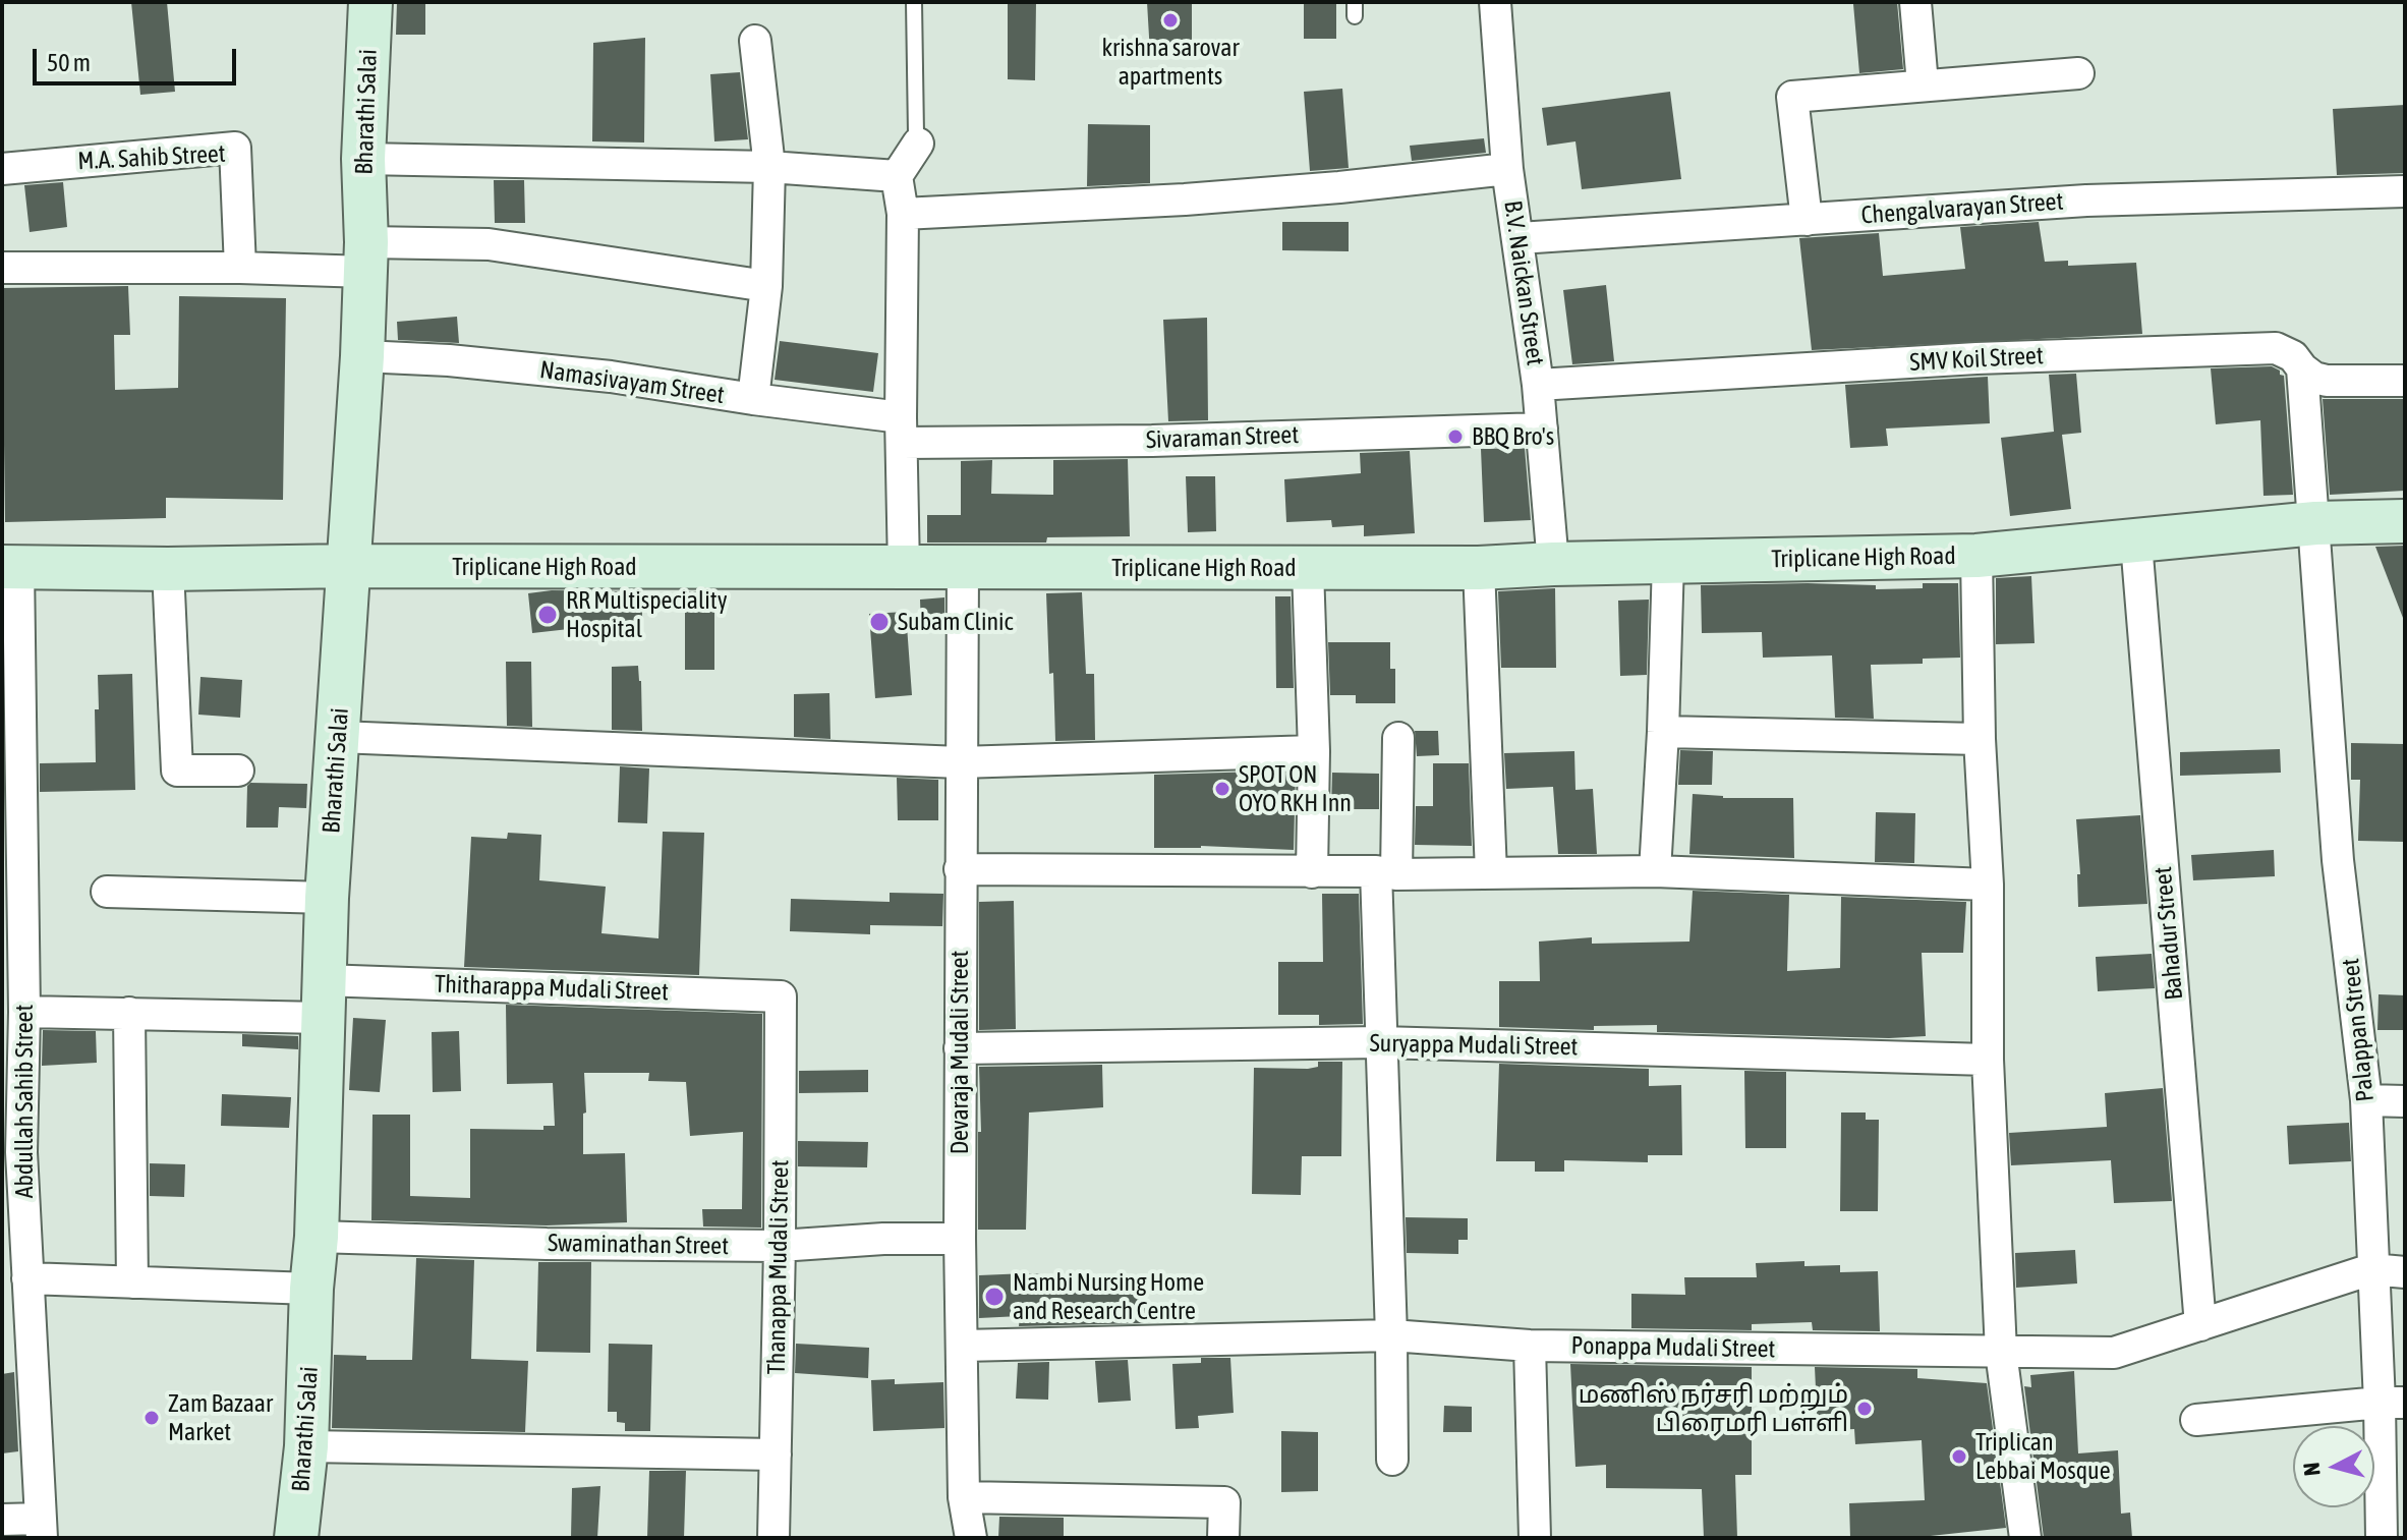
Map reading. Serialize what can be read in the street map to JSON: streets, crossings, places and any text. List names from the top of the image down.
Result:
{
  "streets": {
    "main road": ["Bharathi Salai", "Triplicane High Road"],
    "street": [
      "M.A. Sahib Street",
      "Chengalvarayan Street",
      "B.V. Naickan Street",
      "SMV Koil Street",
      "Namasivayam Street",
      "Sivaraman Street",
      "Bahadur Street",
      "Thitharappa Mudali Street",
      "Palappan Street",
      "Suryappa Mudali Street",
      "Devaraja Mudali Street",
      "Abdullah Sahib Street",
      "Swaminathan Street",
      "Thanappa Mudali Street",
      "Ponappa Mudali Street"
    ]
  },
  "crossings": [
    ["Bharathi Salai", "Namasivayam Street"],
    ["Bharathi Salai", "Triplicane High Road"],
    ["Bharathi Salai", "Thitharappa Mudali Street"],
    ["Bharathi Salai", "Swaminathan Street"],
    ["Chengalvarayan Street", "B.V. Naickan Street"],
    ["B.V. Naickan Street", "SMV Koil Street"],
    ["B.V. Naickan Street", "Sivaraman Street"],
    ["B.V. Naickan Street", "Triplicane High Road"],
    ["SMV Koil Street", "Palappan Street"],
    ["Namasivayam Street", "Sivaraman Street"],
    ["Triplicane High Road", "Bahadur Street"],
    ["Triplicane High Road", "Palappan Street"],
    ["Triplicane High Road", "Devaraja Mudali Street"],
    ["Triplicane High Road", "Abdullah Sahib Street"],
    ["Bahadur Street", "Ponappa Mudali Street"],
    ["Thitharappa Mudali Street", "Abdullah Sahib Street"],
    ["Thitharappa Mudali Street", "Thanappa Mudali Street"],
    ["Palappan Street", "Ponappa Mudali Street"],
    ["Suryappa Mudali Street", "Devaraja Mudali Street"],
    ["Devaraja Mudali Street", "Swaminathan Street"],
    ["Devaraja Mudali Street", "Ponappa Mudali Street"],
    ["Swaminathan Street", "Thanappa Mudali Street"]
  ],
  "places": [
    "krishna sarovar apartments",
    "BBQ Bro's",
    "RR Multispeciality Hospital",
    "Subam Clinic",
    "SPOT ON OYO RKH Inn",
    "Nambi Nursing Home and Research Centre",
    "மணிஸ் நர்சரி மற்றும் பிரைமரி பள்ளி",
    "Zam Bazaar Market",
    "Triplican Lebbai Mosque"
  ],
  "scale_bar": "50 m",
  "north": "left"
}
